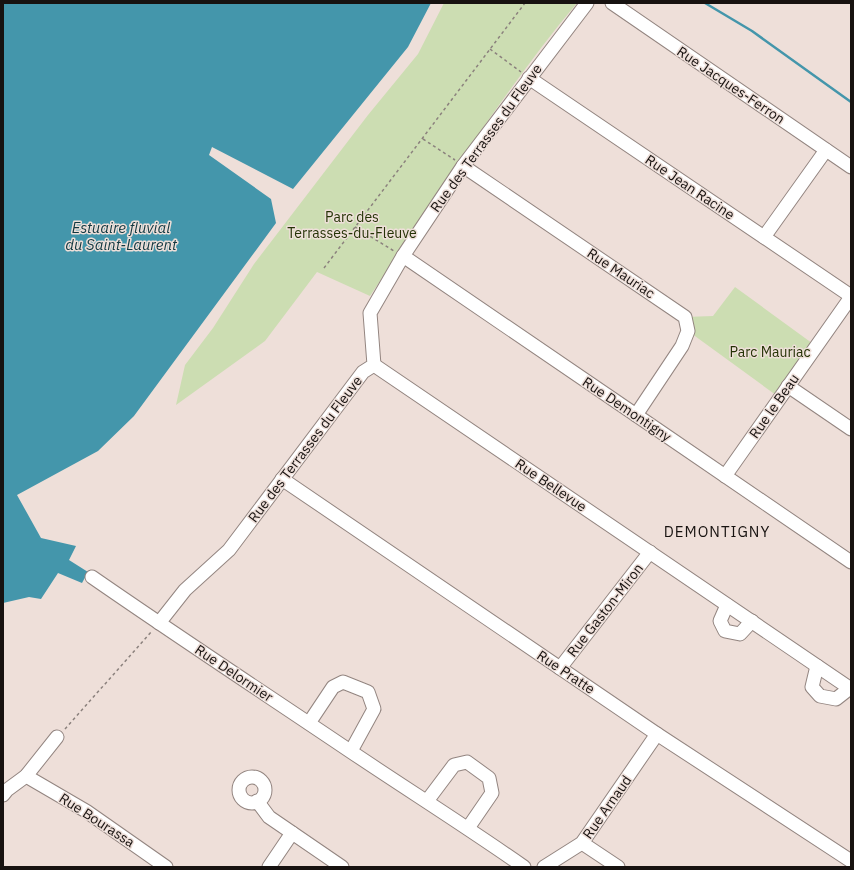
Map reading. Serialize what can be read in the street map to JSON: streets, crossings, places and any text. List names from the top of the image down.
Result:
{
  "streets": {
    "street": [
      "Rue Jacques-Ferron",
      "Rue des Terrasses du Fleuve",
      "Rue Jean Racine",
      "Rue Mauriac",
      "Rue le Beau",
      "Rue Demontigny",
      "Rue Bellevue",
      "Rue Gaston-Miron",
      "Rue Pratte",
      "Rue Delormier",
      "Rue Arnaud",
      "Rue Bourassa"
    ]
  },
  "crossings": [
    ["Rue des Terrasses du Fleuve", "Rue Jean Racine"],
    ["Rue des Terrasses du Fleuve", "Rue Mauriac"],
    ["Rue des Terrasses du Fleuve", "Rue Demontigny"],
    ["Rue des Terrasses du Fleuve", "Rue Bellevue"],
    ["Rue des Terrasses du Fleuve", "Rue Pratte"],
    ["Rue des Terrasses du Fleuve", "Rue Delormier"],
    ["Rue Jean Racine", "Rue le Beau"],
    ["Rue Mauriac", "Rue Demontigny"],
    ["Rue le Beau", "Rue Demontigny"],
    ["Rue Bellevue", "Rue Gaston-Miron"],
    ["Rue Gaston-Miron", "Rue Pratte"],
    ["Rue Pratte", "Rue Arnaud"]
  ],
  "districts": ["DEMONTIGNY"],
  "water": ["Estuaire fluvial du Saint-Laurent"],
  "parks": ["Parc des Terrasses-du-Fleuve", "Parc Mauriac"]
}
